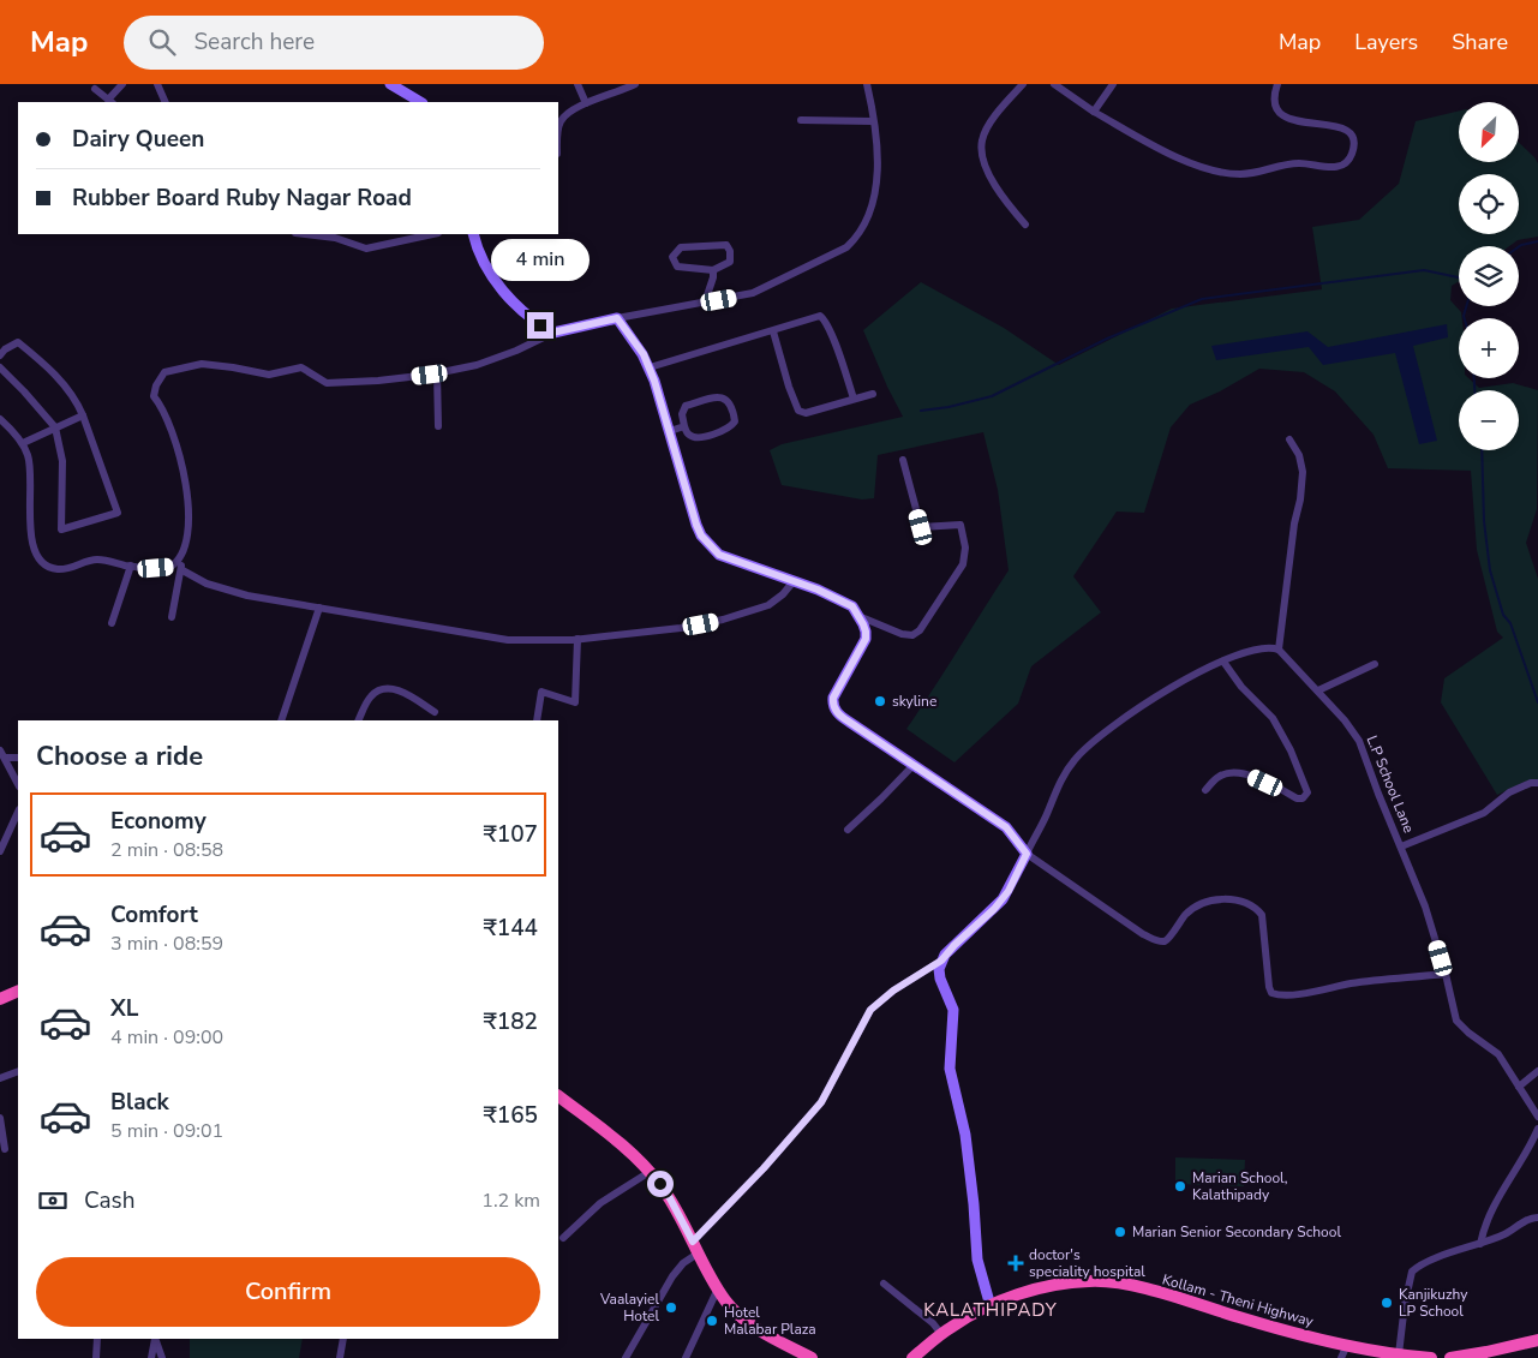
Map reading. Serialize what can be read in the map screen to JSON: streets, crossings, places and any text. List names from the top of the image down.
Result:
{
  "streets": {
    "highway": ["Kollam - Theni Highway"],
    "street": ["L.P School Lane"]
  },
  "districts": ["KALATHIPADY"],
  "places": {
    "other": [
      "skyline",
      "Marian School, Kalathipady",
      "Marian Senior Secondary School",
      "Kanjikuzhy LP School",
      "Vaalayiel Hotel",
      "Hotel Malabar Plaza"
    ],
    "health": ["doctor's speciality hospital"]
  },
  "north": "bottom left",
  "page": {
    "header": "Map",
    "search": "Search here",
    "nav": ["Map", "Layers", "Share"],
    "map_buttons": ["+", "−"],
    "banner": ["Dairy Queen", "Rubber Board Ruby Nagar Road"],
    "bubble": "4 min",
    "heading": "Choose a ride",
    "list": [
      {
        "name": "Economy",
        "note": "2 min · 08:58",
        "value": "₹107"
      },
      {
        "name": "Comfort",
        "note": "3 min · 08:59",
        "value": "₹144"
      },
      {
        "name": "XL",
        "note": "4 min · 09:00",
        "value": "₹182"
      },
      {
        "name": "Black",
        "note": "5 min · 09:01",
        "value": "₹165"
      }
    ],
    "pay": ["Cash", "1.2 km"],
    "buttons": "Confirm"
  }
}
